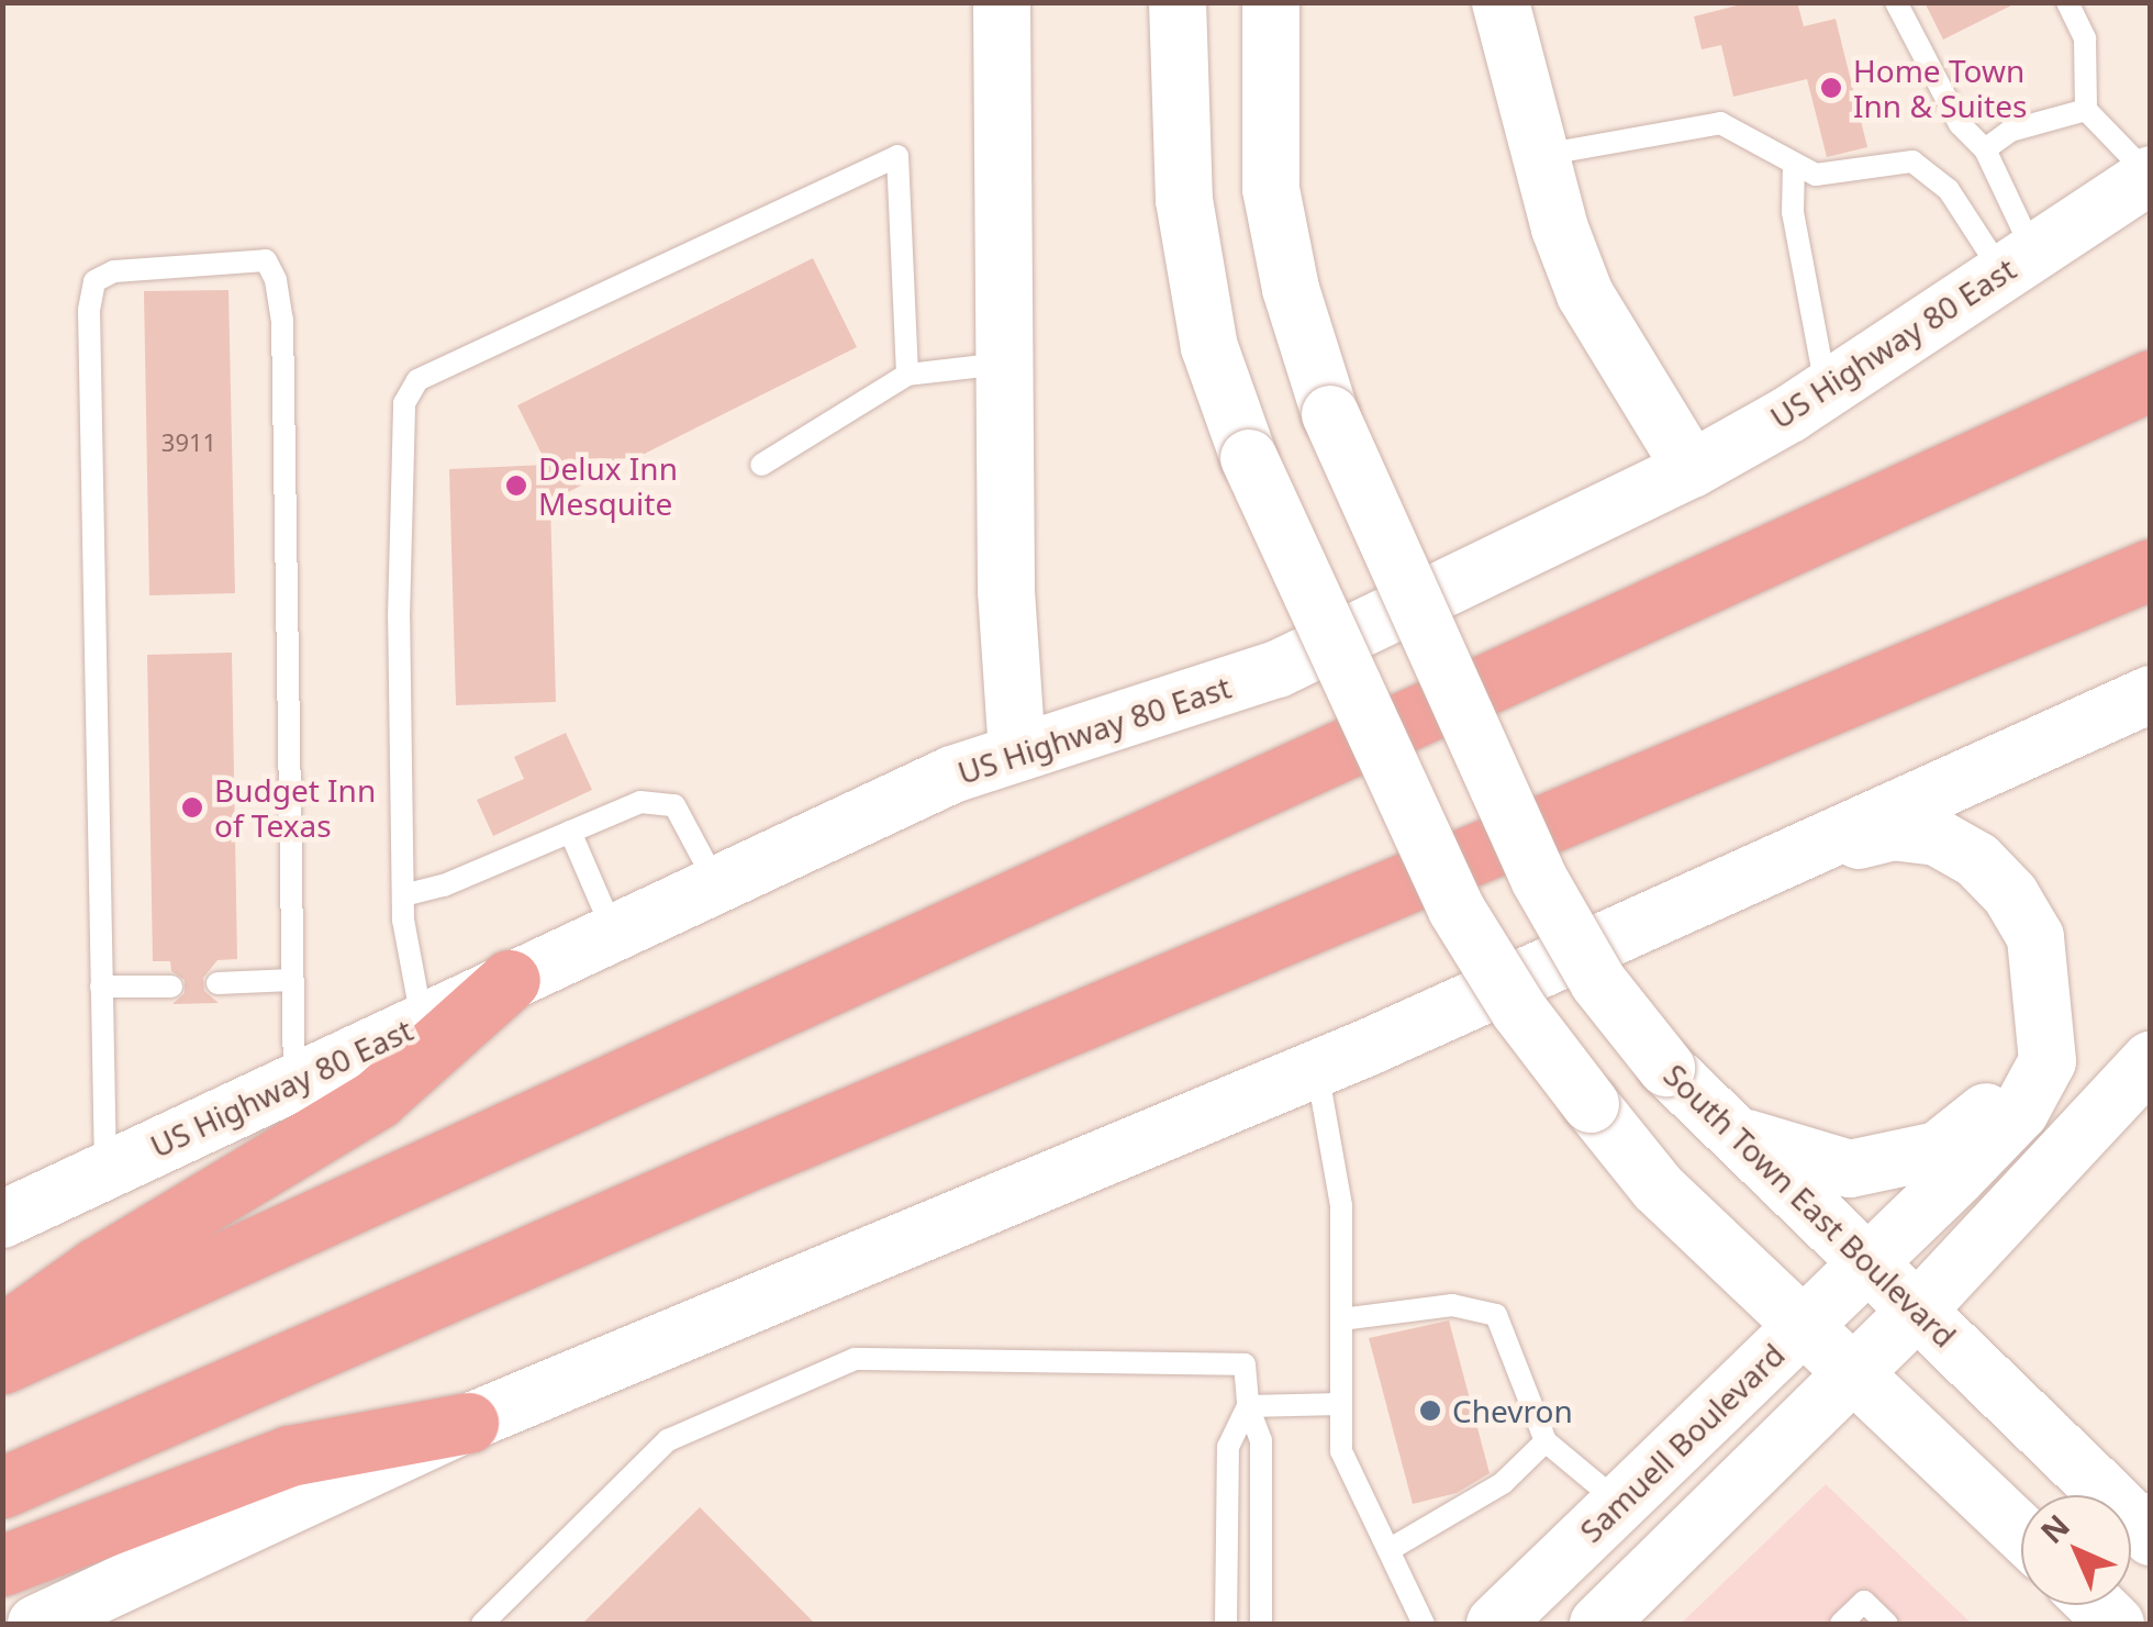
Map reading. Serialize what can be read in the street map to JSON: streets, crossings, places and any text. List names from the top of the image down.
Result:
{
  "streets": {
    "main road": ["US Highway 80 East", "South Town East Boulevard", "Samuell Boulevard"]
  },
  "crossings": [
    ["South Town East Boulevard", "Samuell Boulevard"]
  ],
  "places": [
    "Home Town Inn & Suites",
    "Delux Inn Mesquite",
    "Budget Inn of Texas",
    "Chevron"
  ],
  "house_numbers": ["3911"],
  "north": "top left"
}
